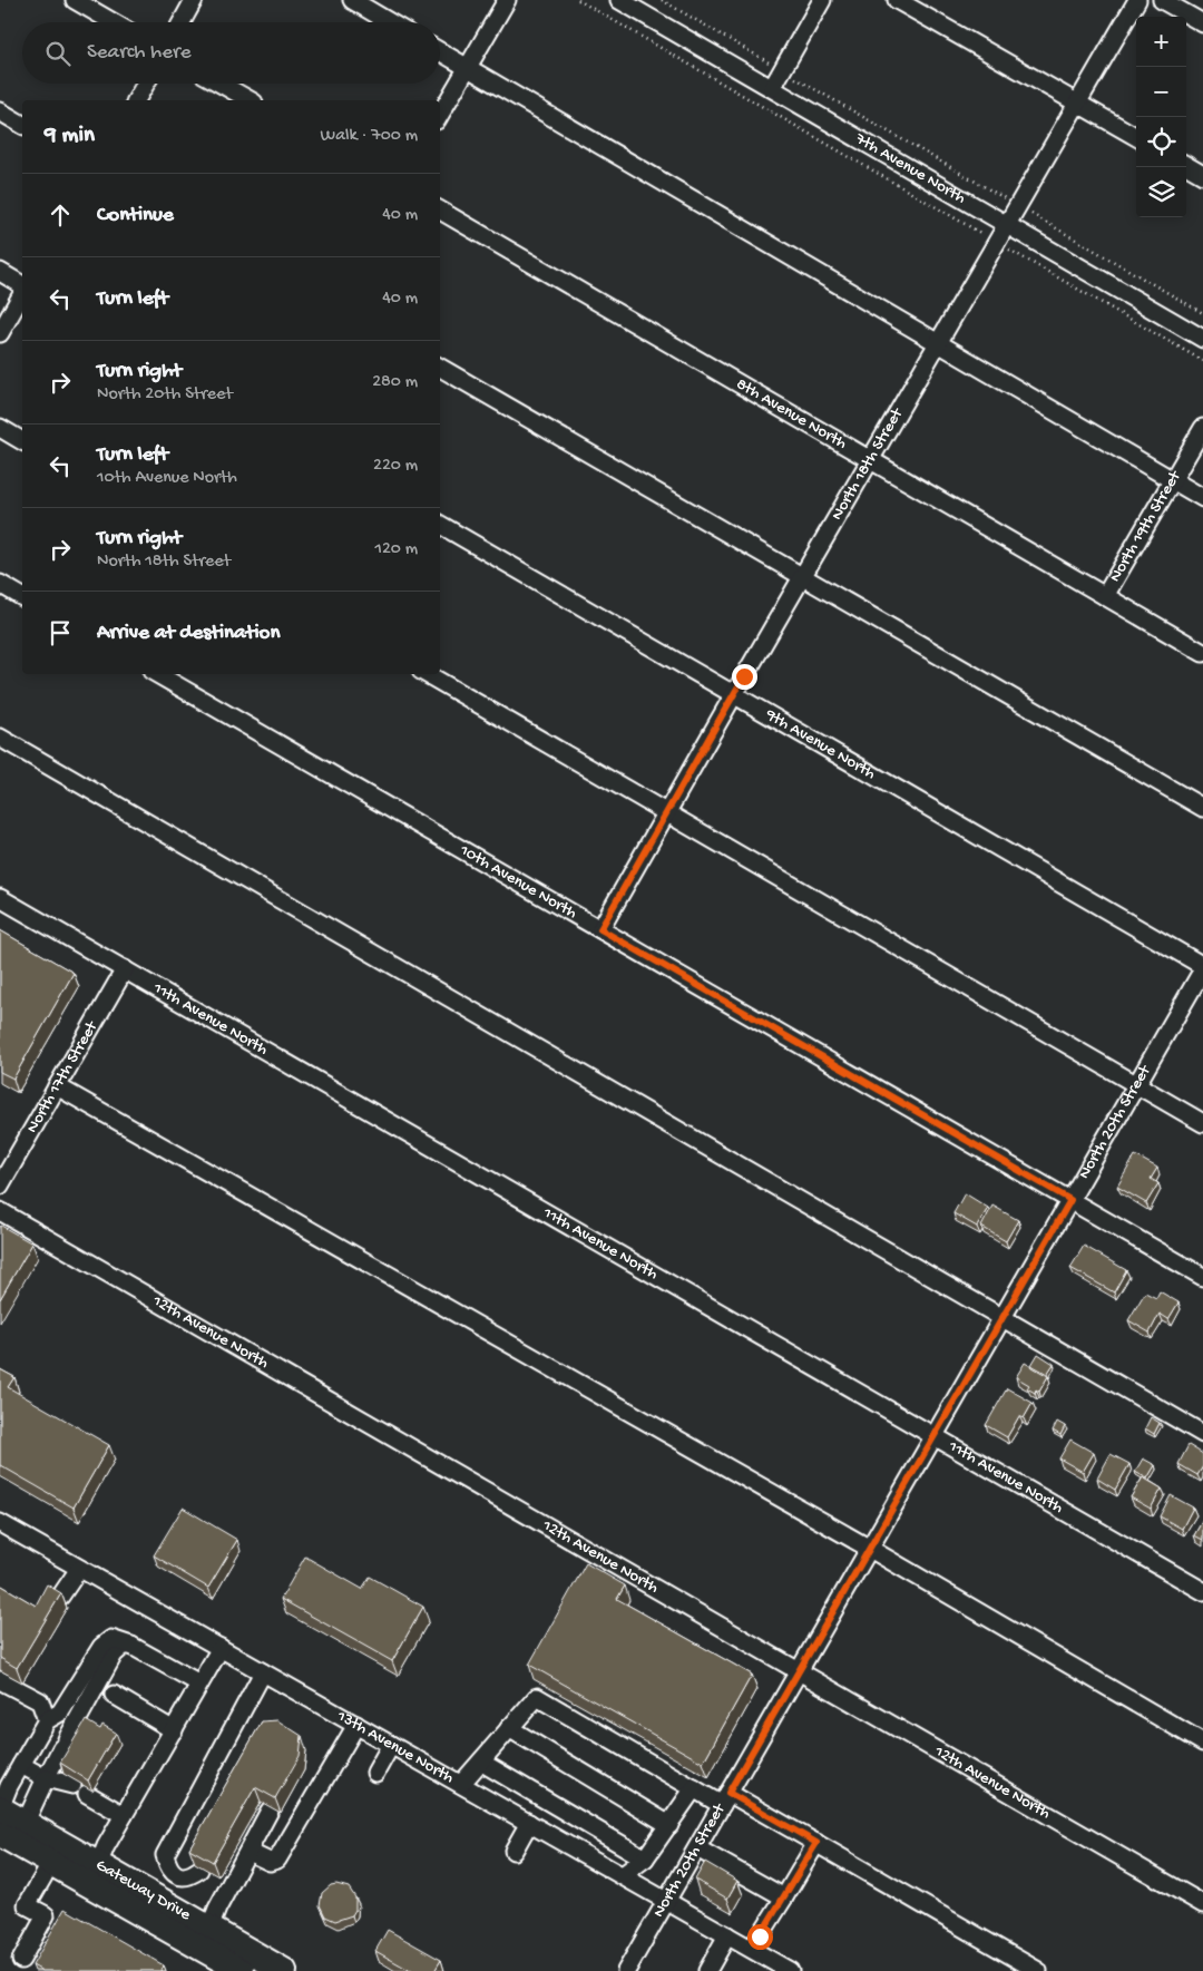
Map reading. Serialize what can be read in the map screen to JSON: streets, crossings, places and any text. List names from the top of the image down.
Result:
{
  "streets": {
    "highway": ["Gateway Drive"],
    "street": [
      "7th Avenue North",
      "8th Avenue North",
      "North 18th Street",
      "North 19th Street",
      "9th Avenue North",
      "10th Avenue North",
      "11th Avenue North",
      "North 17th Street",
      "North 20th Street",
      "12th Avenue North",
      "13th Avenue North"
    ]
  },
  "crossings": [
    ["7th Avenue North", "North 18th Street"],
    ["8th Avenue North", "North 18th Street"],
    ["8th Avenue North", "North 19th Street"],
    ["North 18th Street", "9th Avenue North"],
    ["North 18th Street", "10th Avenue North"],
    ["9th Avenue North", "North 20th Street"],
    ["10th Avenue North", "North 20th Street"],
    ["11th Avenue North", "North 17th Street"],
    ["11th Avenue North", "North 20th Street"],
    ["North 20th Street", "12th Avenue North"],
    ["North 20th Street", "13th Avenue North"]
  ],
  "page": {
    "map_buttons": ["+", "−"],
    "search": "Search here",
    "heading": ["9 min", "Walk · 700 m"],
    "list": [
      ["Continue", "40 m"],
      ["Turn left", "40 m"],
      ["Turn right", "North 20th Street", "280 m"],
      ["Turn left", "10th Avenue North", "220 m"],
      ["Turn right", "North 18th Street", "120 m"],
      "Arrive at destination"
    ]
  }
}
